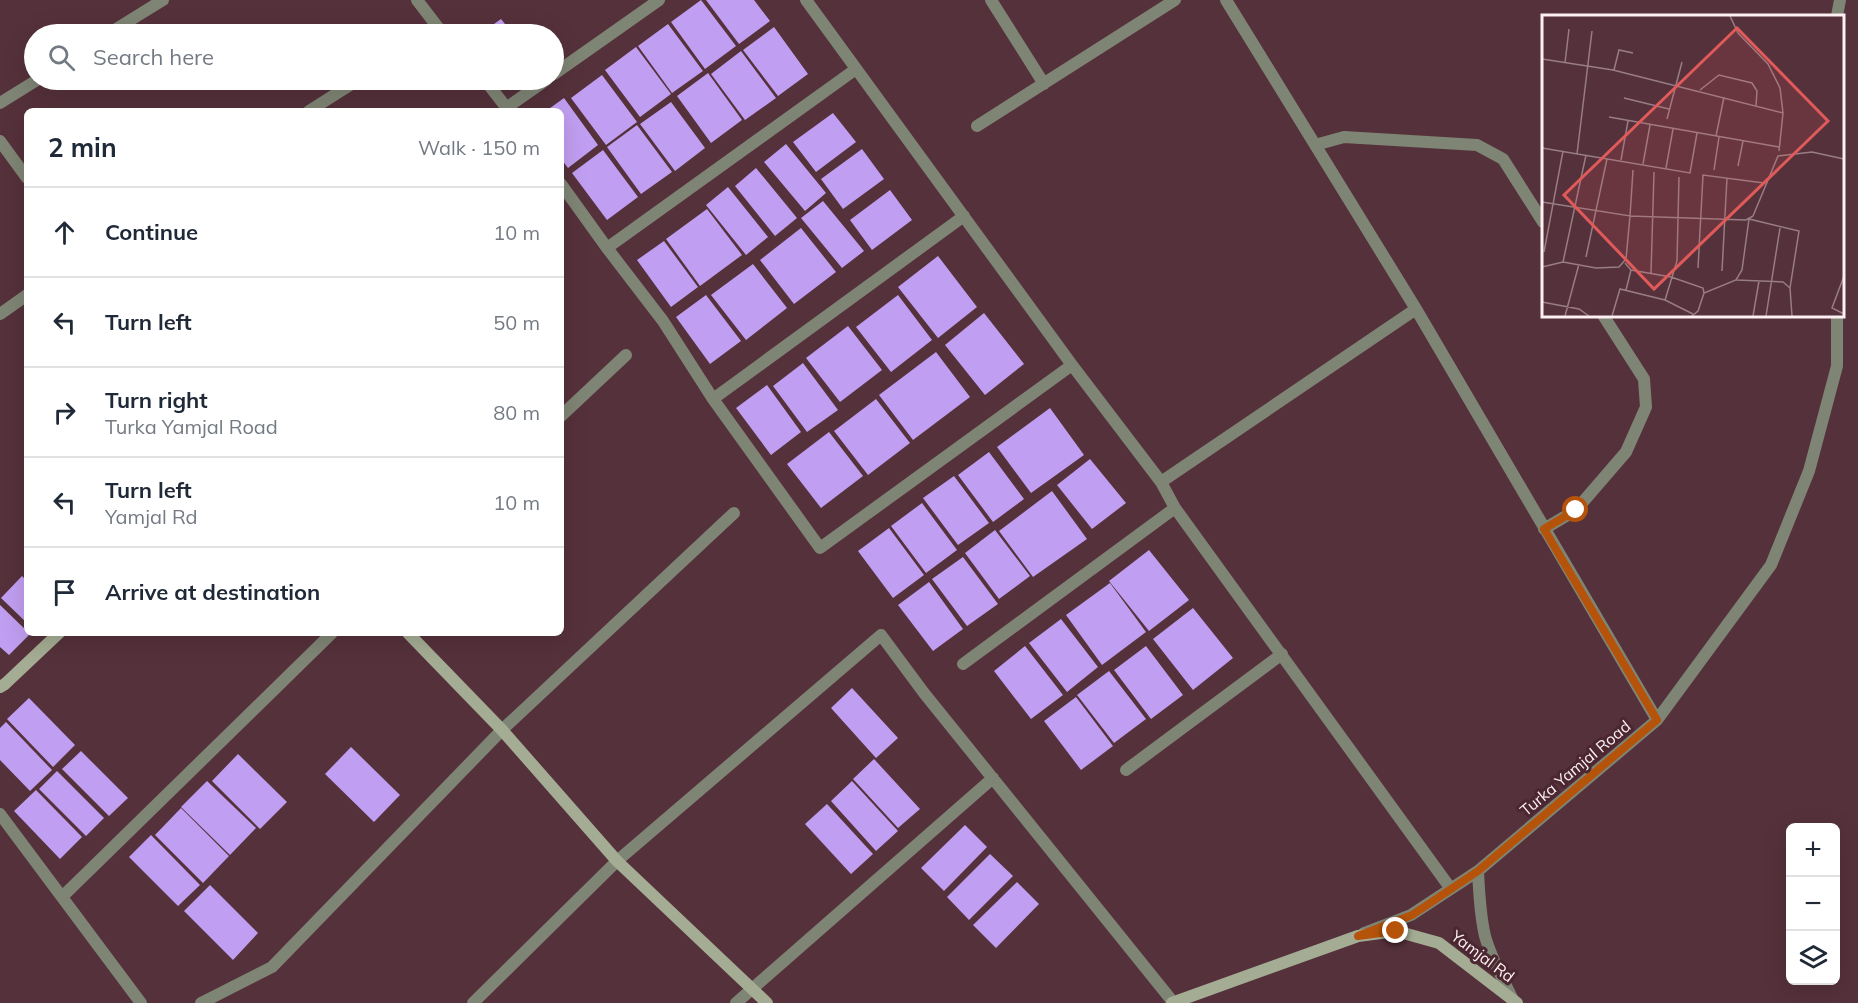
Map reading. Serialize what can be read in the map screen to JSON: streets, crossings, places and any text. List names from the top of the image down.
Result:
{
  "streets": {
    "main road": ["Turka Yamjal Road", "Yamjal Rd"]
  },
  "crossings": [
    ["Turka Yamjal Road", "Yamjal Rd"]
  ],
  "page": {
    "search": "Search here",
    "heading": ["2 min", "Walk · 150 m"],
    "list": [
      ["Continue", "10 m"],
      ["Turn left", "50 m"],
      ["Turn right", "Turka Yamjal Road", "80 m"],
      ["Turn left", "Yamjal Rd", "10 m"],
      "Arrive at destination"
    ],
    "map_buttons": ["+", "−"]
  }
}
